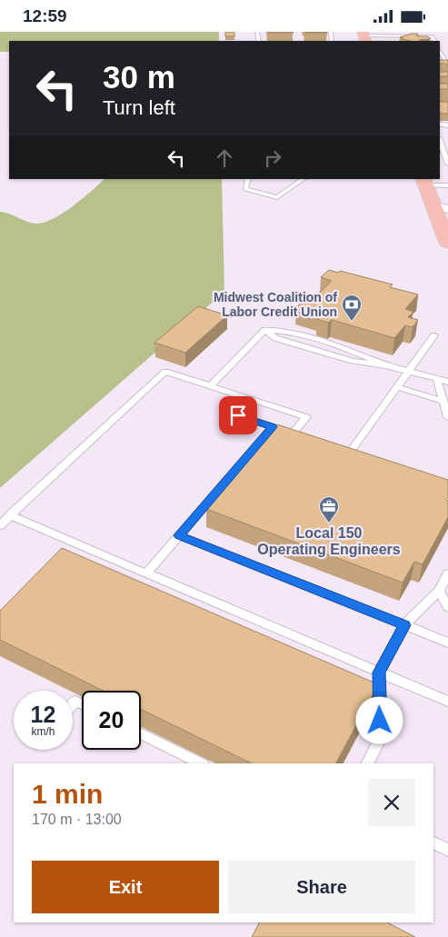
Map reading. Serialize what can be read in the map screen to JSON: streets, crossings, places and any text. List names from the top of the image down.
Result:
{
  "places": {
    "bank": ["Midwest Coalition of Labor Credit Union"],
    "office": ["Local 150 Operating Engineers"]
  },
  "page": {
    "status": "12:59",
    "turn": ["30 m", "Turn left"],
    "speed": "12 km/h",
    "limit": "20",
    "heading": ["1 min", "170 m · 13:00"],
    "buttons": ["Exit", "Share"]
  }
}
